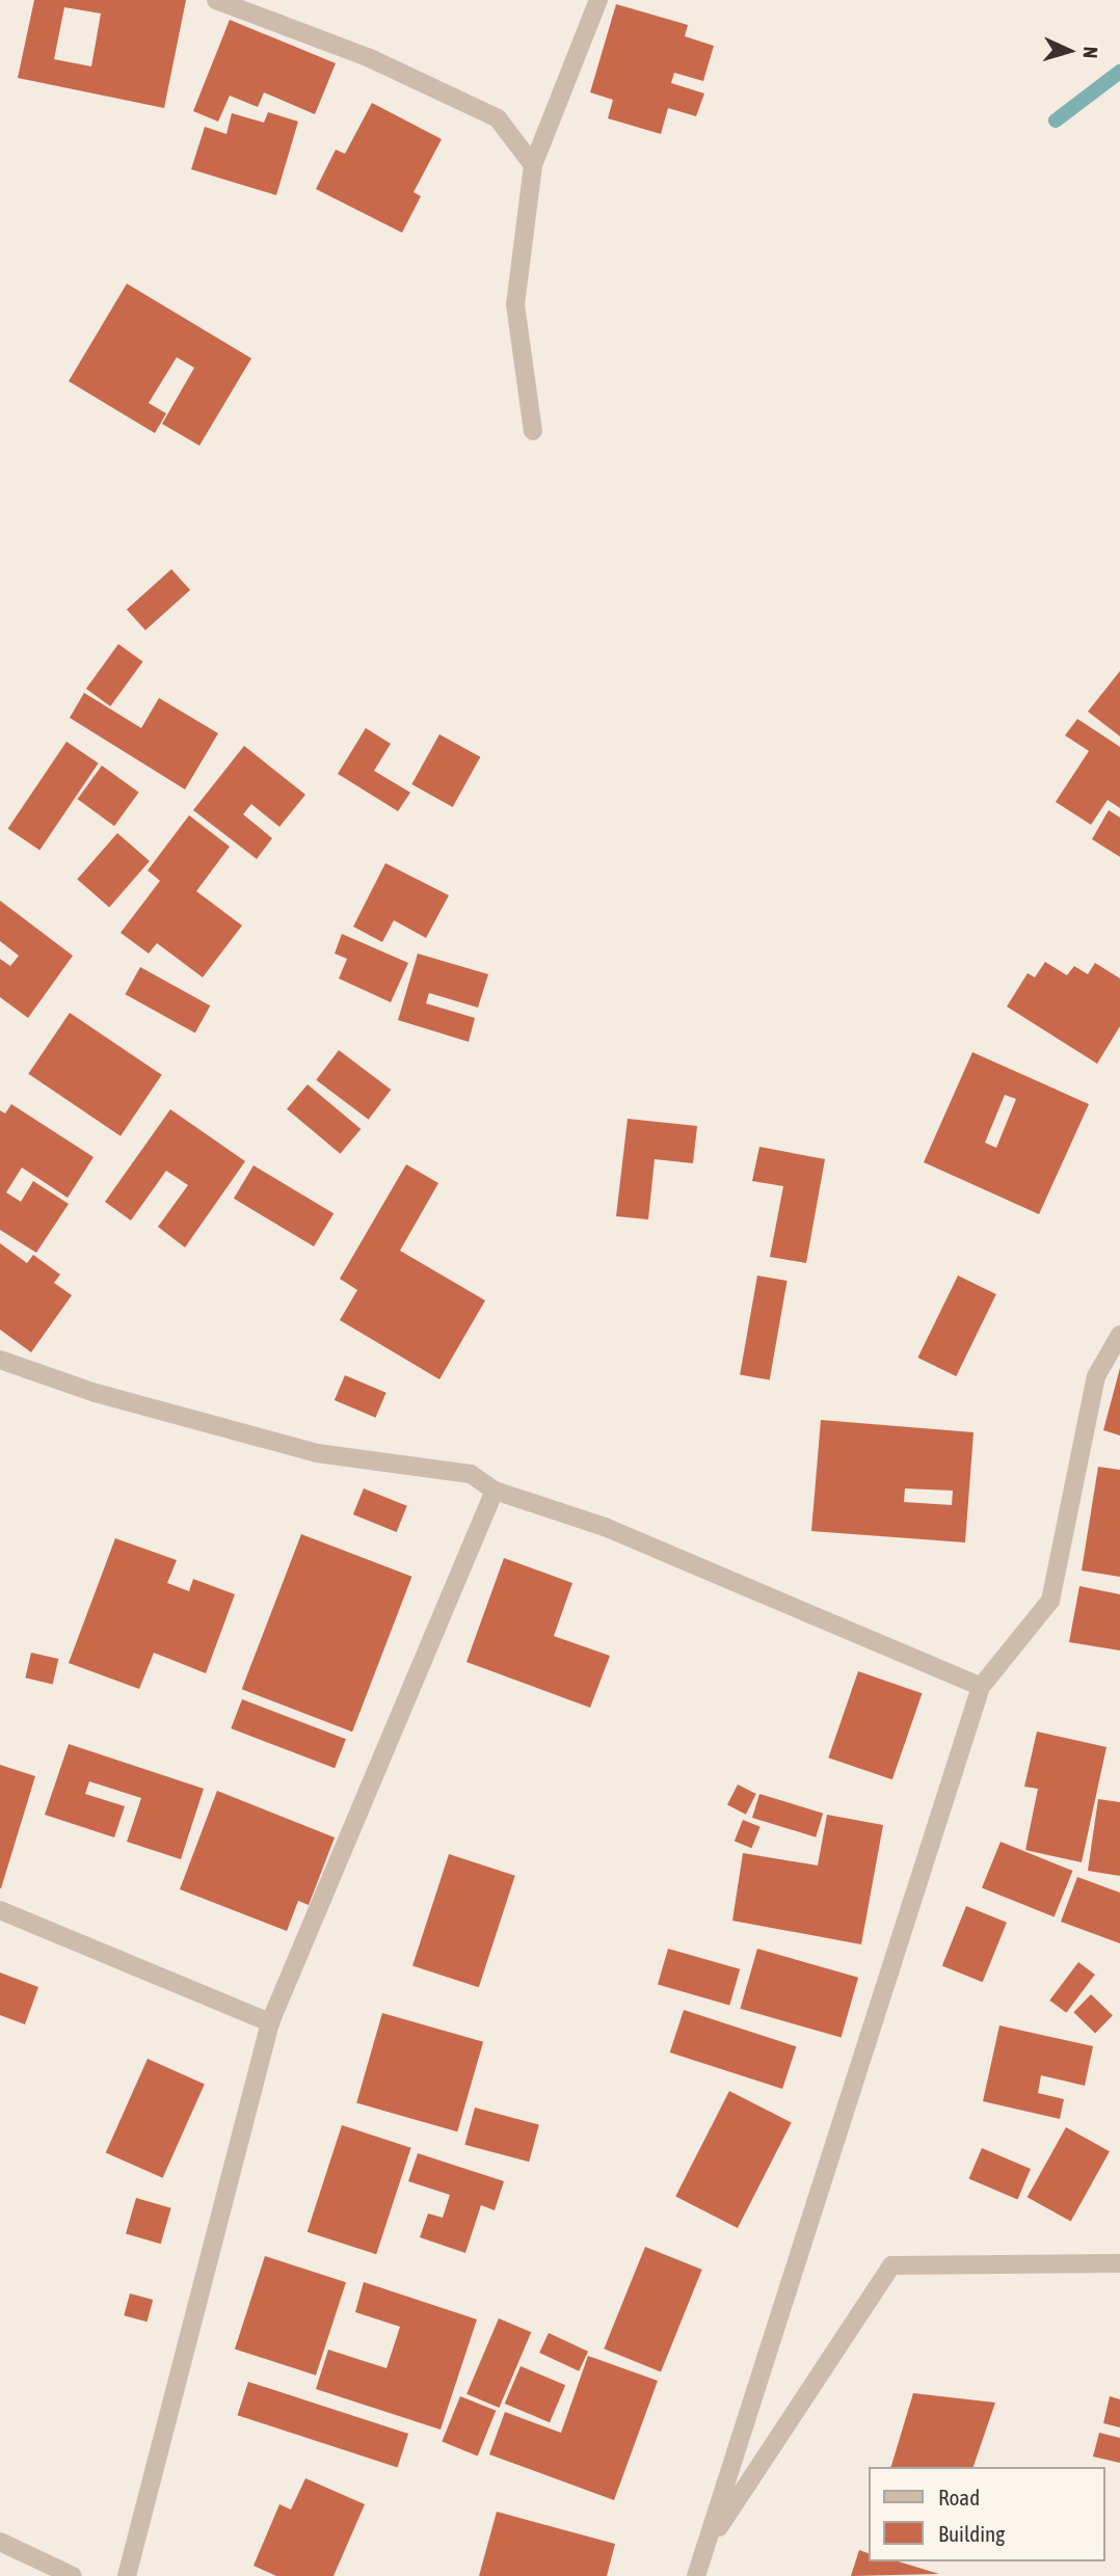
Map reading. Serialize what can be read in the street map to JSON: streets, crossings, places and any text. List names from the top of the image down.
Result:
{
  "legend": ["Road", "Building"],
  "north": "right"
}
